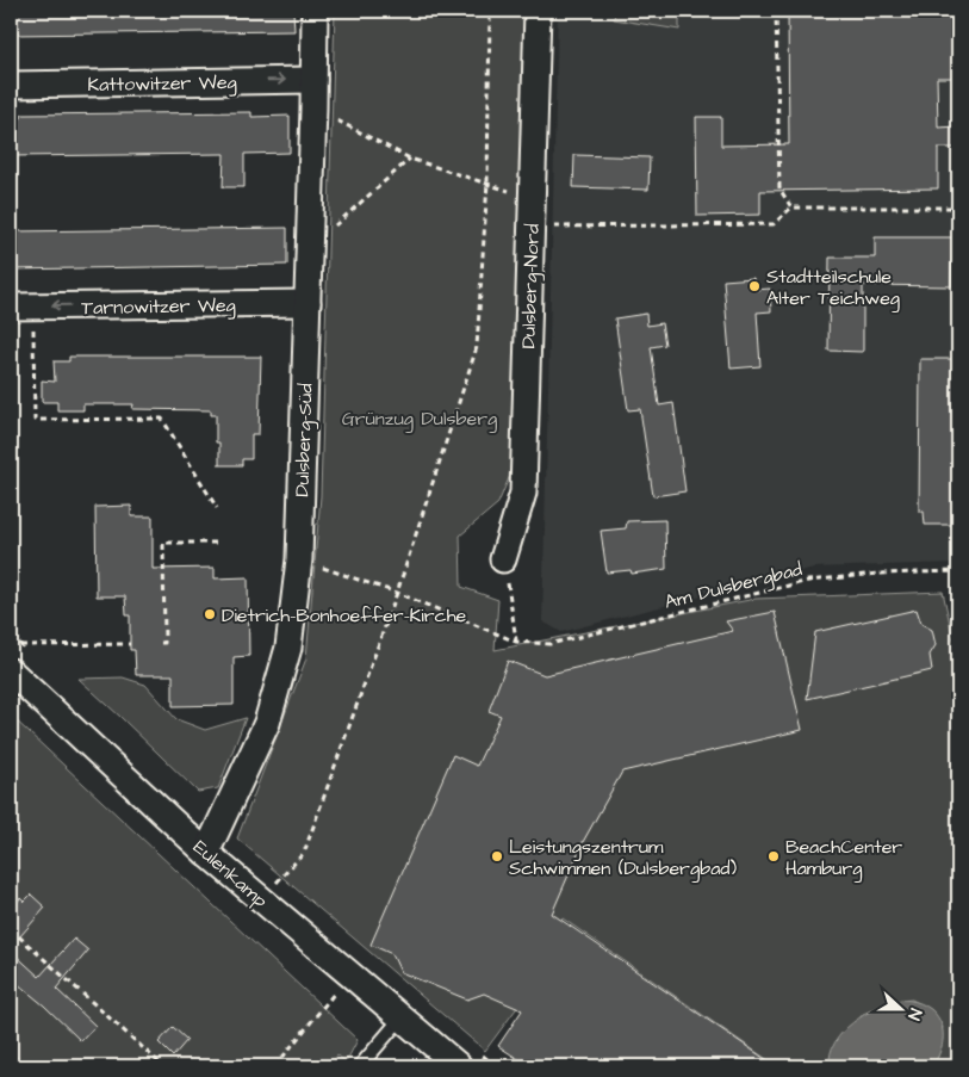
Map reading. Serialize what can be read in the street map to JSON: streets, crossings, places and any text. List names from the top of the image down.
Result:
{
  "streets": {
    "street": [
      "Kattowitzer Weg",
      "Dulsberg-Nord",
      "Tarnowitzer Weg",
      "Dulsberg-Süd",
      "Eulenkamp"
    ],
    "path": ["Am Dulsbergbad"]
  },
  "crossings": [
    ["Kattowitzer Weg", "Dulsberg-Süd"],
    ["Tarnowitzer Weg", "Dulsberg-Süd"],
    ["Dulsberg-Süd", "Am Dulsbergbad"],
    ["Dulsberg-Süd", "Eulenkamp"]
  ],
  "one_way": ["Kattowitzer Weg", "Tarnowitzer Weg"],
  "parks": ["Grünzug Dulsberg"],
  "places": [
    "Stadtteilschule Alter Teichweg",
    "Dietrich-Bonhoeffer-Kirche",
    "Leistungszentrum Schwimmen (Dulsbergbad)",
    "BeachCenter Hamburg"
  ],
  "north": "right"
}
